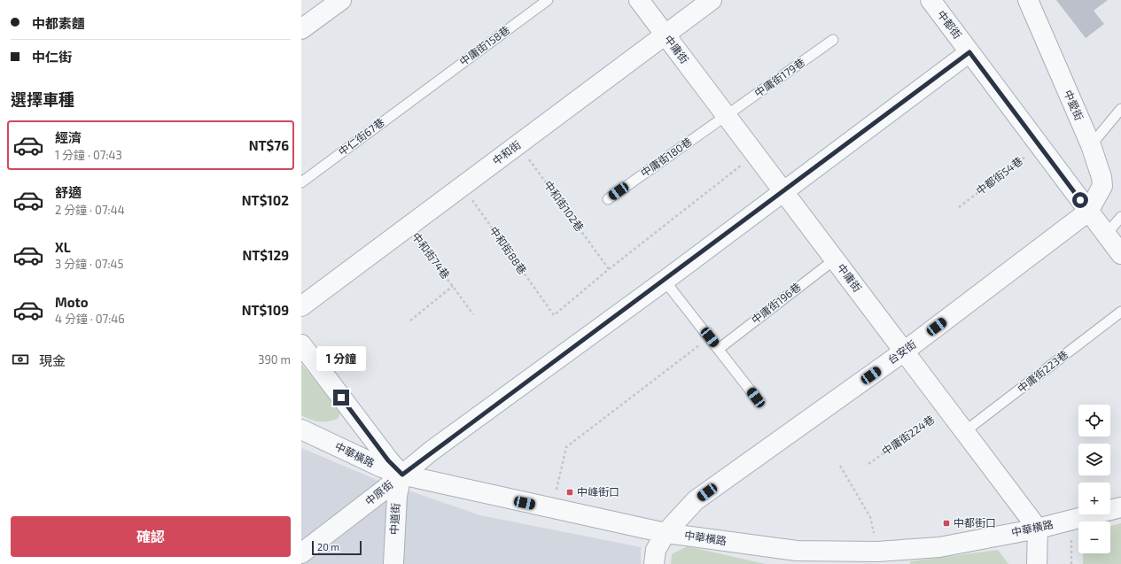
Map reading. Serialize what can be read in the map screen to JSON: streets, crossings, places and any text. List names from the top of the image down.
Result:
{
  "streets": {
    "street": [
      "中都街",
      "中庸街",
      "中愛街",
      "中和街",
      "台安街",
      "中華橫路",
      "中原街",
      "中道街"
    ],
    "lane": [
      "中庸街158巷",
      "中庸街179巷",
      "中仁街67巷",
      "中庸街180巷",
      "中庸街196巷",
      "中庸街223巷"
    ],
    "path": [
      "中都街54巷",
      "中和街102巷",
      "中和街88巷",
      "中和街74巷",
      "中庸街224巷"
    ]
  },
  "crossings": [
    ["中都街", "中愛街"],
    ["中都街", "中都街54巷"],
    ["中都街", "台安街"],
    ["中都街", "中原街"],
    ["中庸街158巷", "中仁街67巷"],
    ["中庸街", "中庸街179巷"],
    ["中庸街", "中和街"],
    ["中庸街", "中庸街180巷"],
    ["中庸街", "中庸街196巷"],
    ["中庸街", "台安街"],
    ["中庸街", "中庸街223巷"],
    ["中庸街", "中庸街224巷"],
    ["中庸街", "中華橫路"],
    ["中庸街", "中原街"],
    ["中庸街179巷", "中庸街180巷"],
    ["中愛街", "台安街"],
    ["中和街", "中和街102巷"],
    ["中和街", "中和街88巷"],
    ["中和街", "中和街74巷"],
    ["中和街102巷", "中和街88巷"],
    ["台安街", "中華橫路"],
    ["中華橫路", "中原街"],
    ["中華橫路", "中道街"],
    ["中原街", "中道街"]
  ],
  "places": {
    "transit": ["中峰街口", "中都街口"]
  },
  "scale_bar": "20 m",
  "page": {
    "banner": ["中都素麵", "中仁街"],
    "heading": "選擇車種",
    "list": [
      {
        "name": "經濟",
        "note": "1 分鐘 · 07:43",
        "value": "NT$76"
      },
      {
        "name": "舒適",
        "note": "2 分鐘 · 07:44",
        "value": "NT$102"
      },
      {
        "name": "XL",
        "note": "3 分鐘 · 07:45",
        "value": "NT$129"
      },
      {
        "name": "Moto",
        "note": "4 分鐘 · 07:46",
        "value": "NT$109"
      }
    ],
    "pay": ["現金", "390 m"],
    "bubble": "1 分鐘",
    "map_buttons": ["+", "−"],
    "buttons": "確認",
    "scale": "20 m"
  }
}
